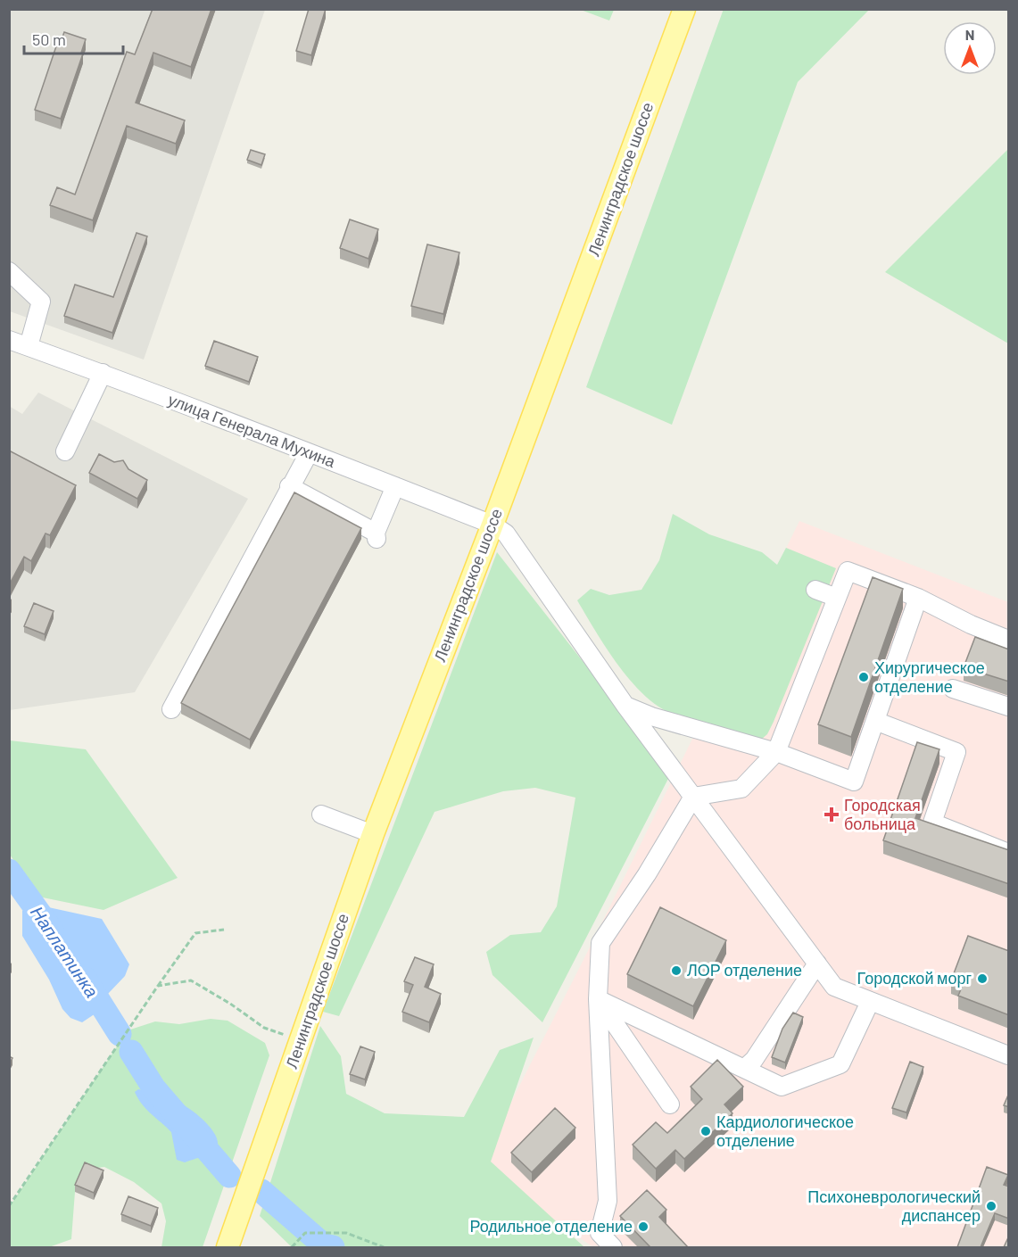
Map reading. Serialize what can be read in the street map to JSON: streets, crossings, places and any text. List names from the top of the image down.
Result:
{
  "streets": {
    "main road": ["Ленинградское шоссе"],
    "street": ["улица Генерала Мухина"]
  },
  "crossings": [
    ["Ленинградское шоссе", "улица Генерала Мухина"]
  ],
  "water": ["Наплатинка"],
  "places": {
    "other": [
      "Хирургическое отделение",
      "ЛОР отделение",
      "Городской морг",
      "Кардиологическое отделение",
      "Психоневрологический диспансер",
      "Родильное отделение"
    ],
    "health": ["Городская больница"]
  },
  "scale_bar": "50 m",
  "north": "top"
}
